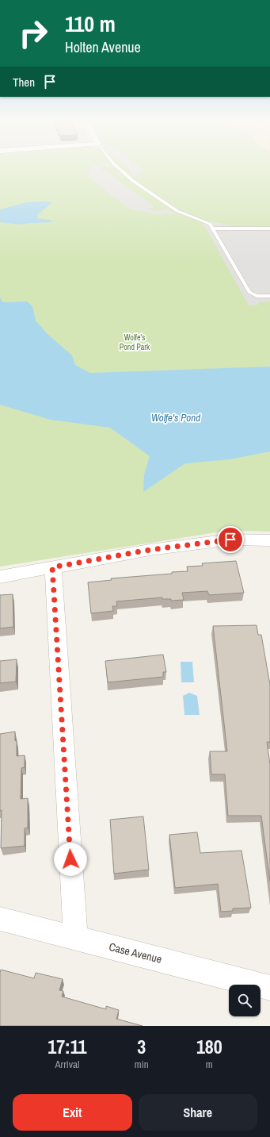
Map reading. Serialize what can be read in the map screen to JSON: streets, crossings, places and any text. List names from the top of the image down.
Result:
{
  "streets": {
    "street": ["Case Avenue"]
  },
  "water": ["Wolfe's Pond"],
  "parks": ["Wolfe's Pond Park"],
  "page": {
    "turn": ["110 m", "Holten Avenue"],
    "then": "Then",
    "eta": [
      "17:11",
      "Arrival",
      "3",
      "min",
      "180",
      "m"
    ],
    "buttons": ["Exit", "Share"]
  }
}
